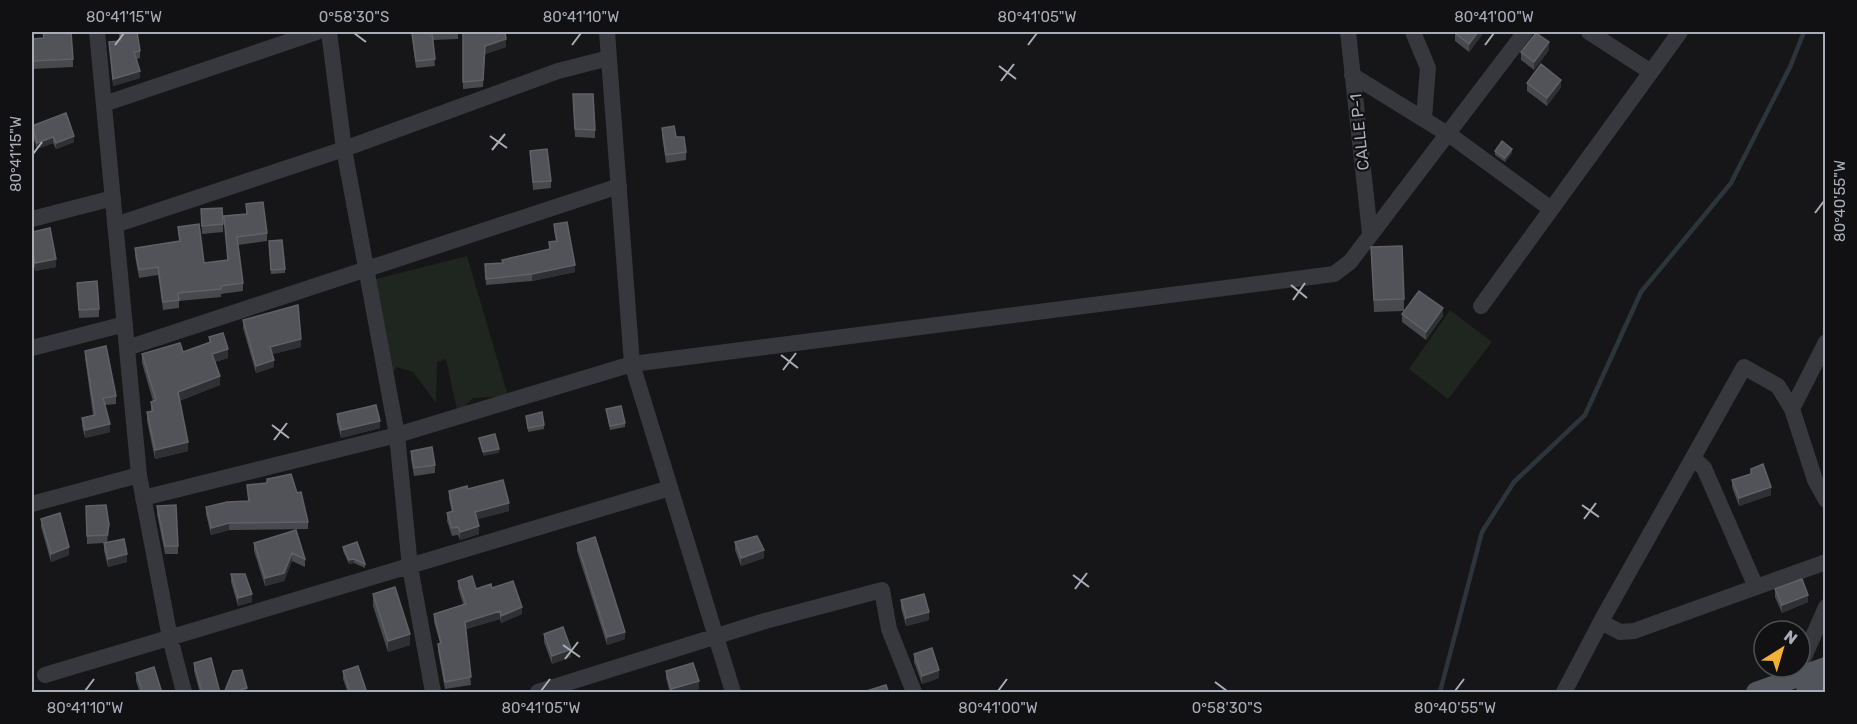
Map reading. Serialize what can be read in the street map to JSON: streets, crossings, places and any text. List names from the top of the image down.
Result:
{
  "streets": {
    "street": ["CALLE P-1"]
  },
  "north": "top right",
  "coordinates": [
    "80°41'15\"W",
    "0°58'30\"S",
    "80°41'10\"W",
    "80°41'05\"W",
    "80°41'00\"W",
    "80°40'55\"W"
  ]
}
